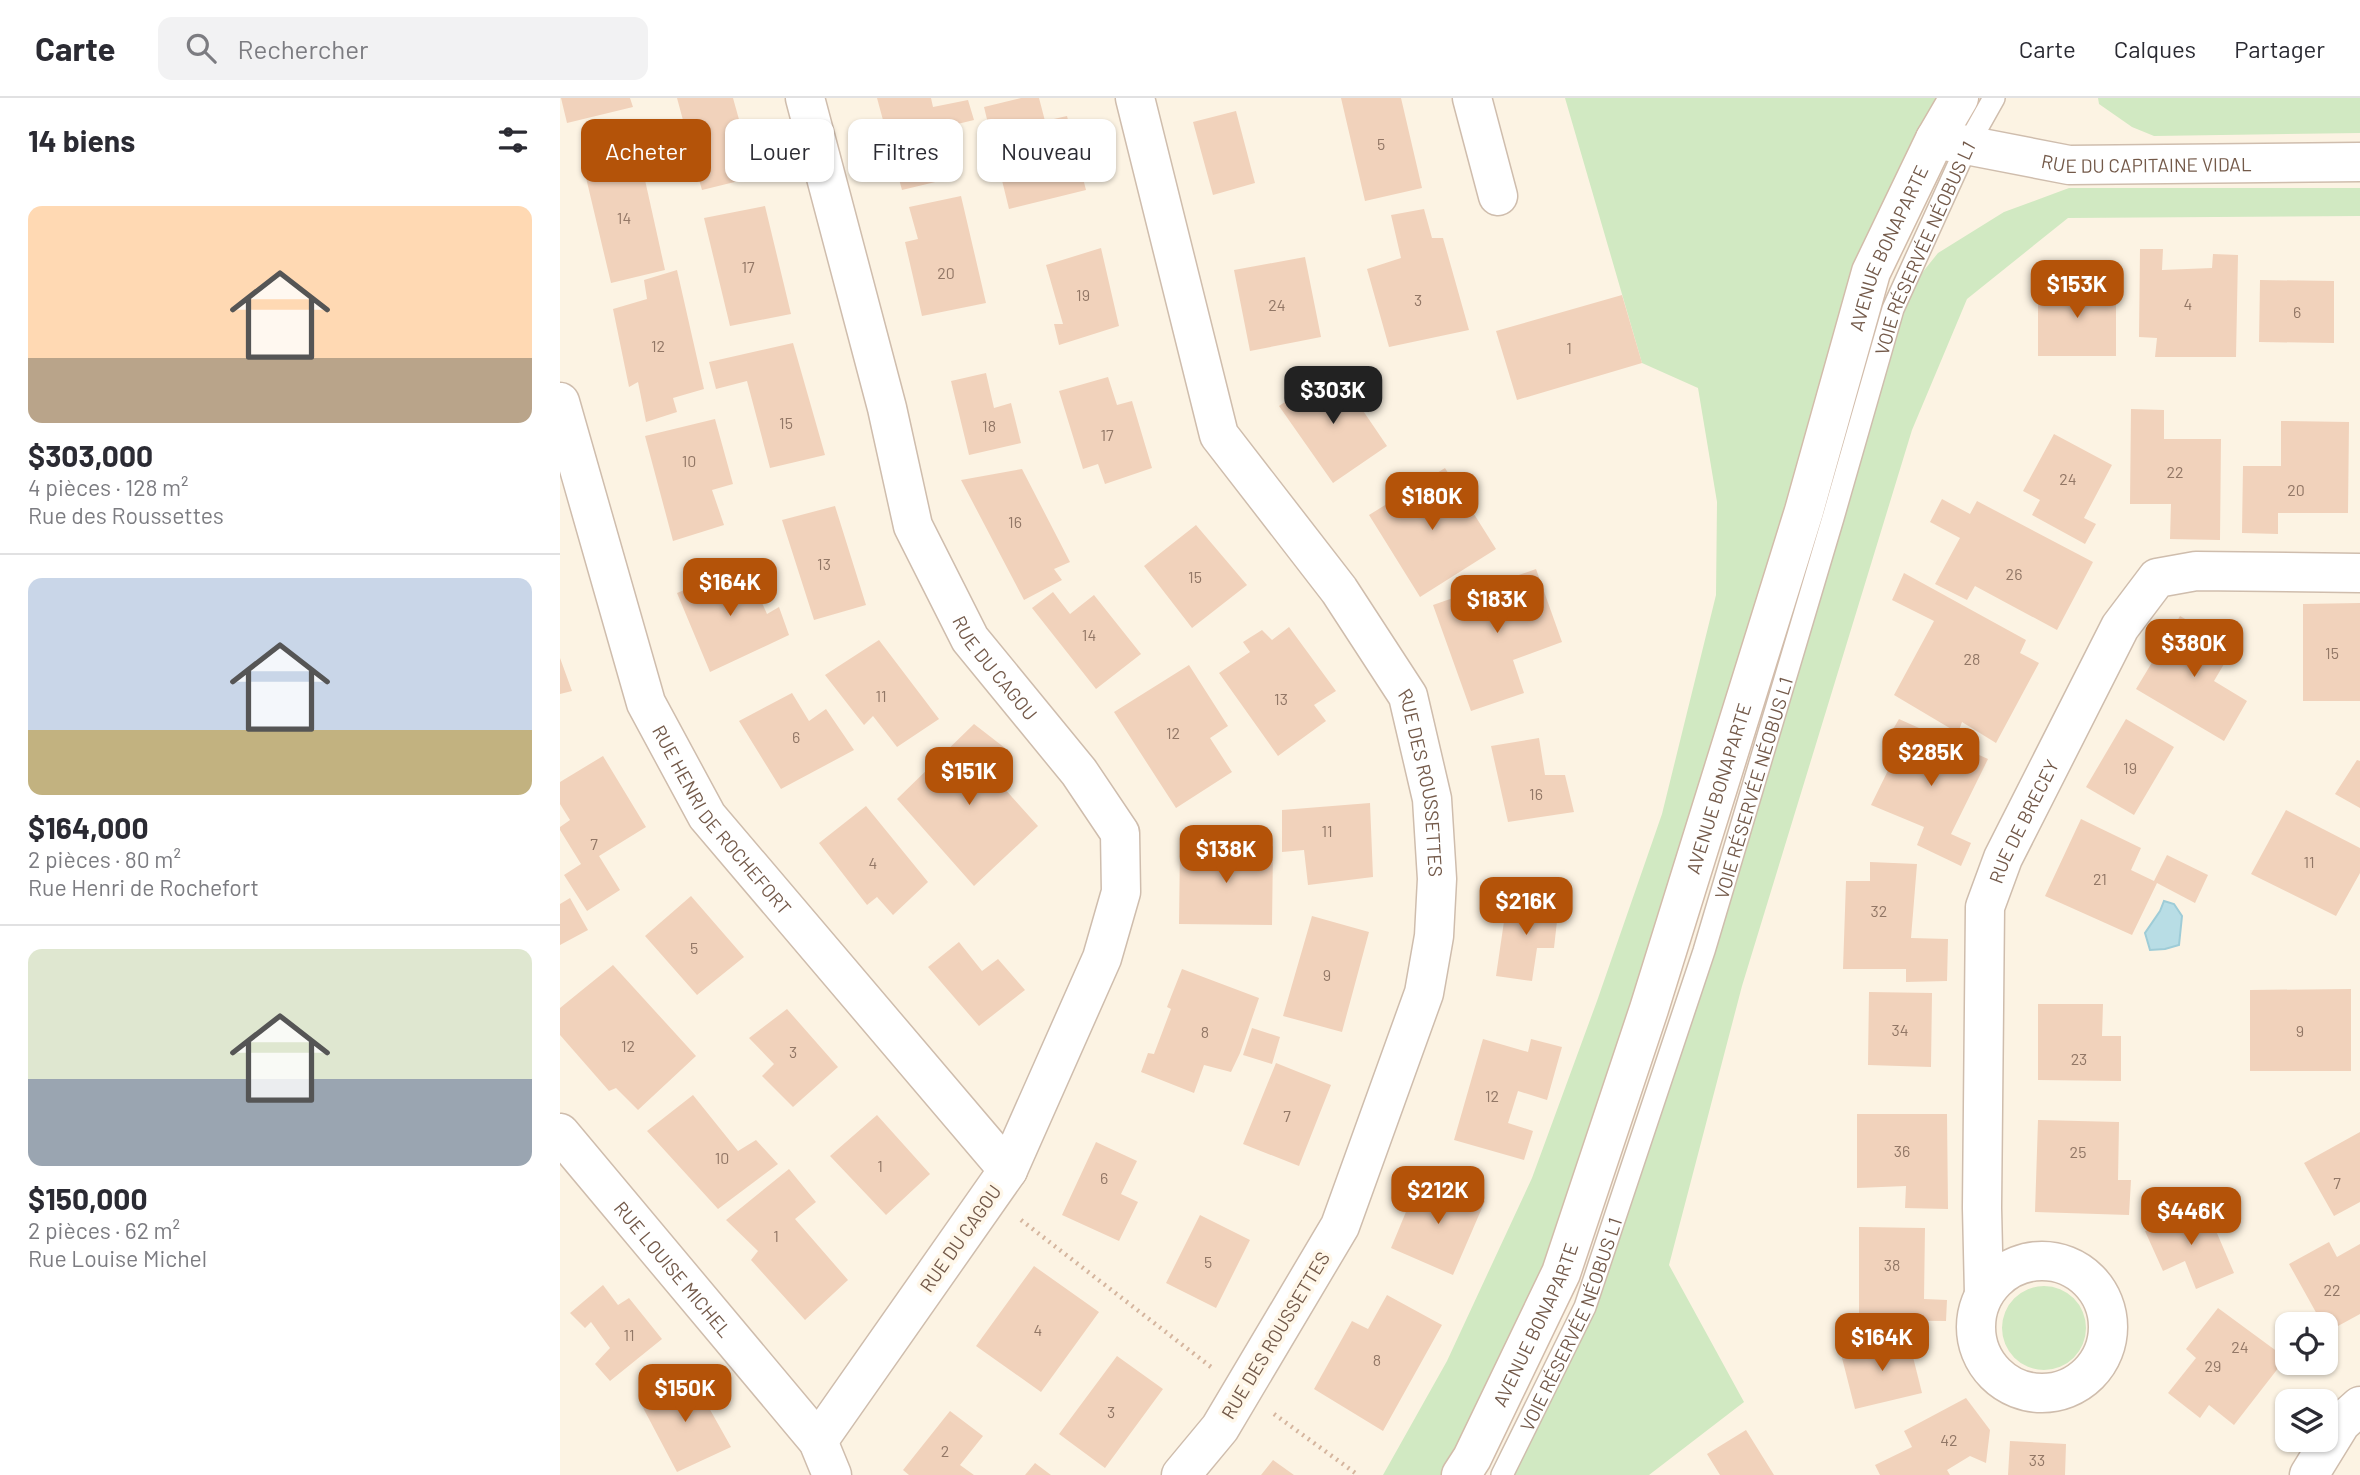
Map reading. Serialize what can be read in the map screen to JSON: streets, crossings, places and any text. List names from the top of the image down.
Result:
{
  "streets": {
    "street": [
      "RUE DU CAPITAINE VIDAL",
      "AVENUE BONAPARTE",
      "RUE DU CAGOU",
      "RUE DES ROUSSETTES",
      "RUE HENRI DE ROCHEFORT",
      "RUE DE BRECEY",
      "RUE LOUISE MICHEL"
    ],
    "lane": ["VOIE RÉSERVÉE NÉOBUS L1"]
  },
  "crossings": [
    ["RUE DU CAPITAINE VIDAL", "AVENUE BONAPARTE"],
    ["RUE DU CAPITAINE VIDAL", "VOIE RÉSERVÉE NÉOBUS L1"],
    ["AVENUE BONAPARTE", "VOIE RÉSERVÉE NÉOBUS L1"],
    ["RUE DU CAGOU", "RUE HENRI DE ROCHEFORT"],
    ["RUE DU CAGOU", "RUE LOUISE MICHEL"]
  ],
  "house_numbers": [
    "5",
    "14",
    "17",
    "20",
    "19",
    "3",
    "4",
    "24",
    "6",
    "12",
    "1",
    "15",
    "18",
    "17",
    "10",
    "22",
    "24",
    "20",
    "16",
    "13",
    "26",
    "15",
    "14",
    "15",
    "28",
    "11",
    "13",
    "12",
    "6",
    "19",
    "16",
    "11",
    "7",
    "11",
    "4",
    "21",
    "32",
    "5",
    "9",
    "34",
    "9",
    "8",
    "12",
    "3",
    "23",
    "12",
    "7",
    "36",
    "25",
    "10",
    "1",
    "6",
    "7",
    "1",
    "5",
    "38",
    "22",
    "4",
    "11",
    "24",
    "8",
    "29",
    "3",
    "42",
    "2",
    "33"
  ],
  "page": {
    "header": "Carte",
    "search": "Rechercher",
    "nav": ["Carte", "Calques", "Partager"],
    "heading": "14 biens",
    "chip": [
      "Acheter",
      "Louer",
      "Filtres",
      "Nouveau"
    ],
    "list": [
      {
        "name": "$303,000",
        "note": "4 pièces · 128 m² · Rue des Roussettes"
      },
      {
        "name": "$164,000",
        "note": "2 pièces · 80 m² · Rue Henri de Rochefort"
      },
      {
        "name": "$150,000",
        "note": "2 pièces · 62 m² · Rue Louise Michel"
      }
    ],
    "price": [
      "$153K",
      "$303K",
      "$180K",
      "$164K",
      "$183K",
      "$380K",
      "$285K",
      "$151K",
      "$138K",
      "$216K",
      "$212K",
      "$446K",
      "$164K",
      "$150K"
    ]
  }
}
